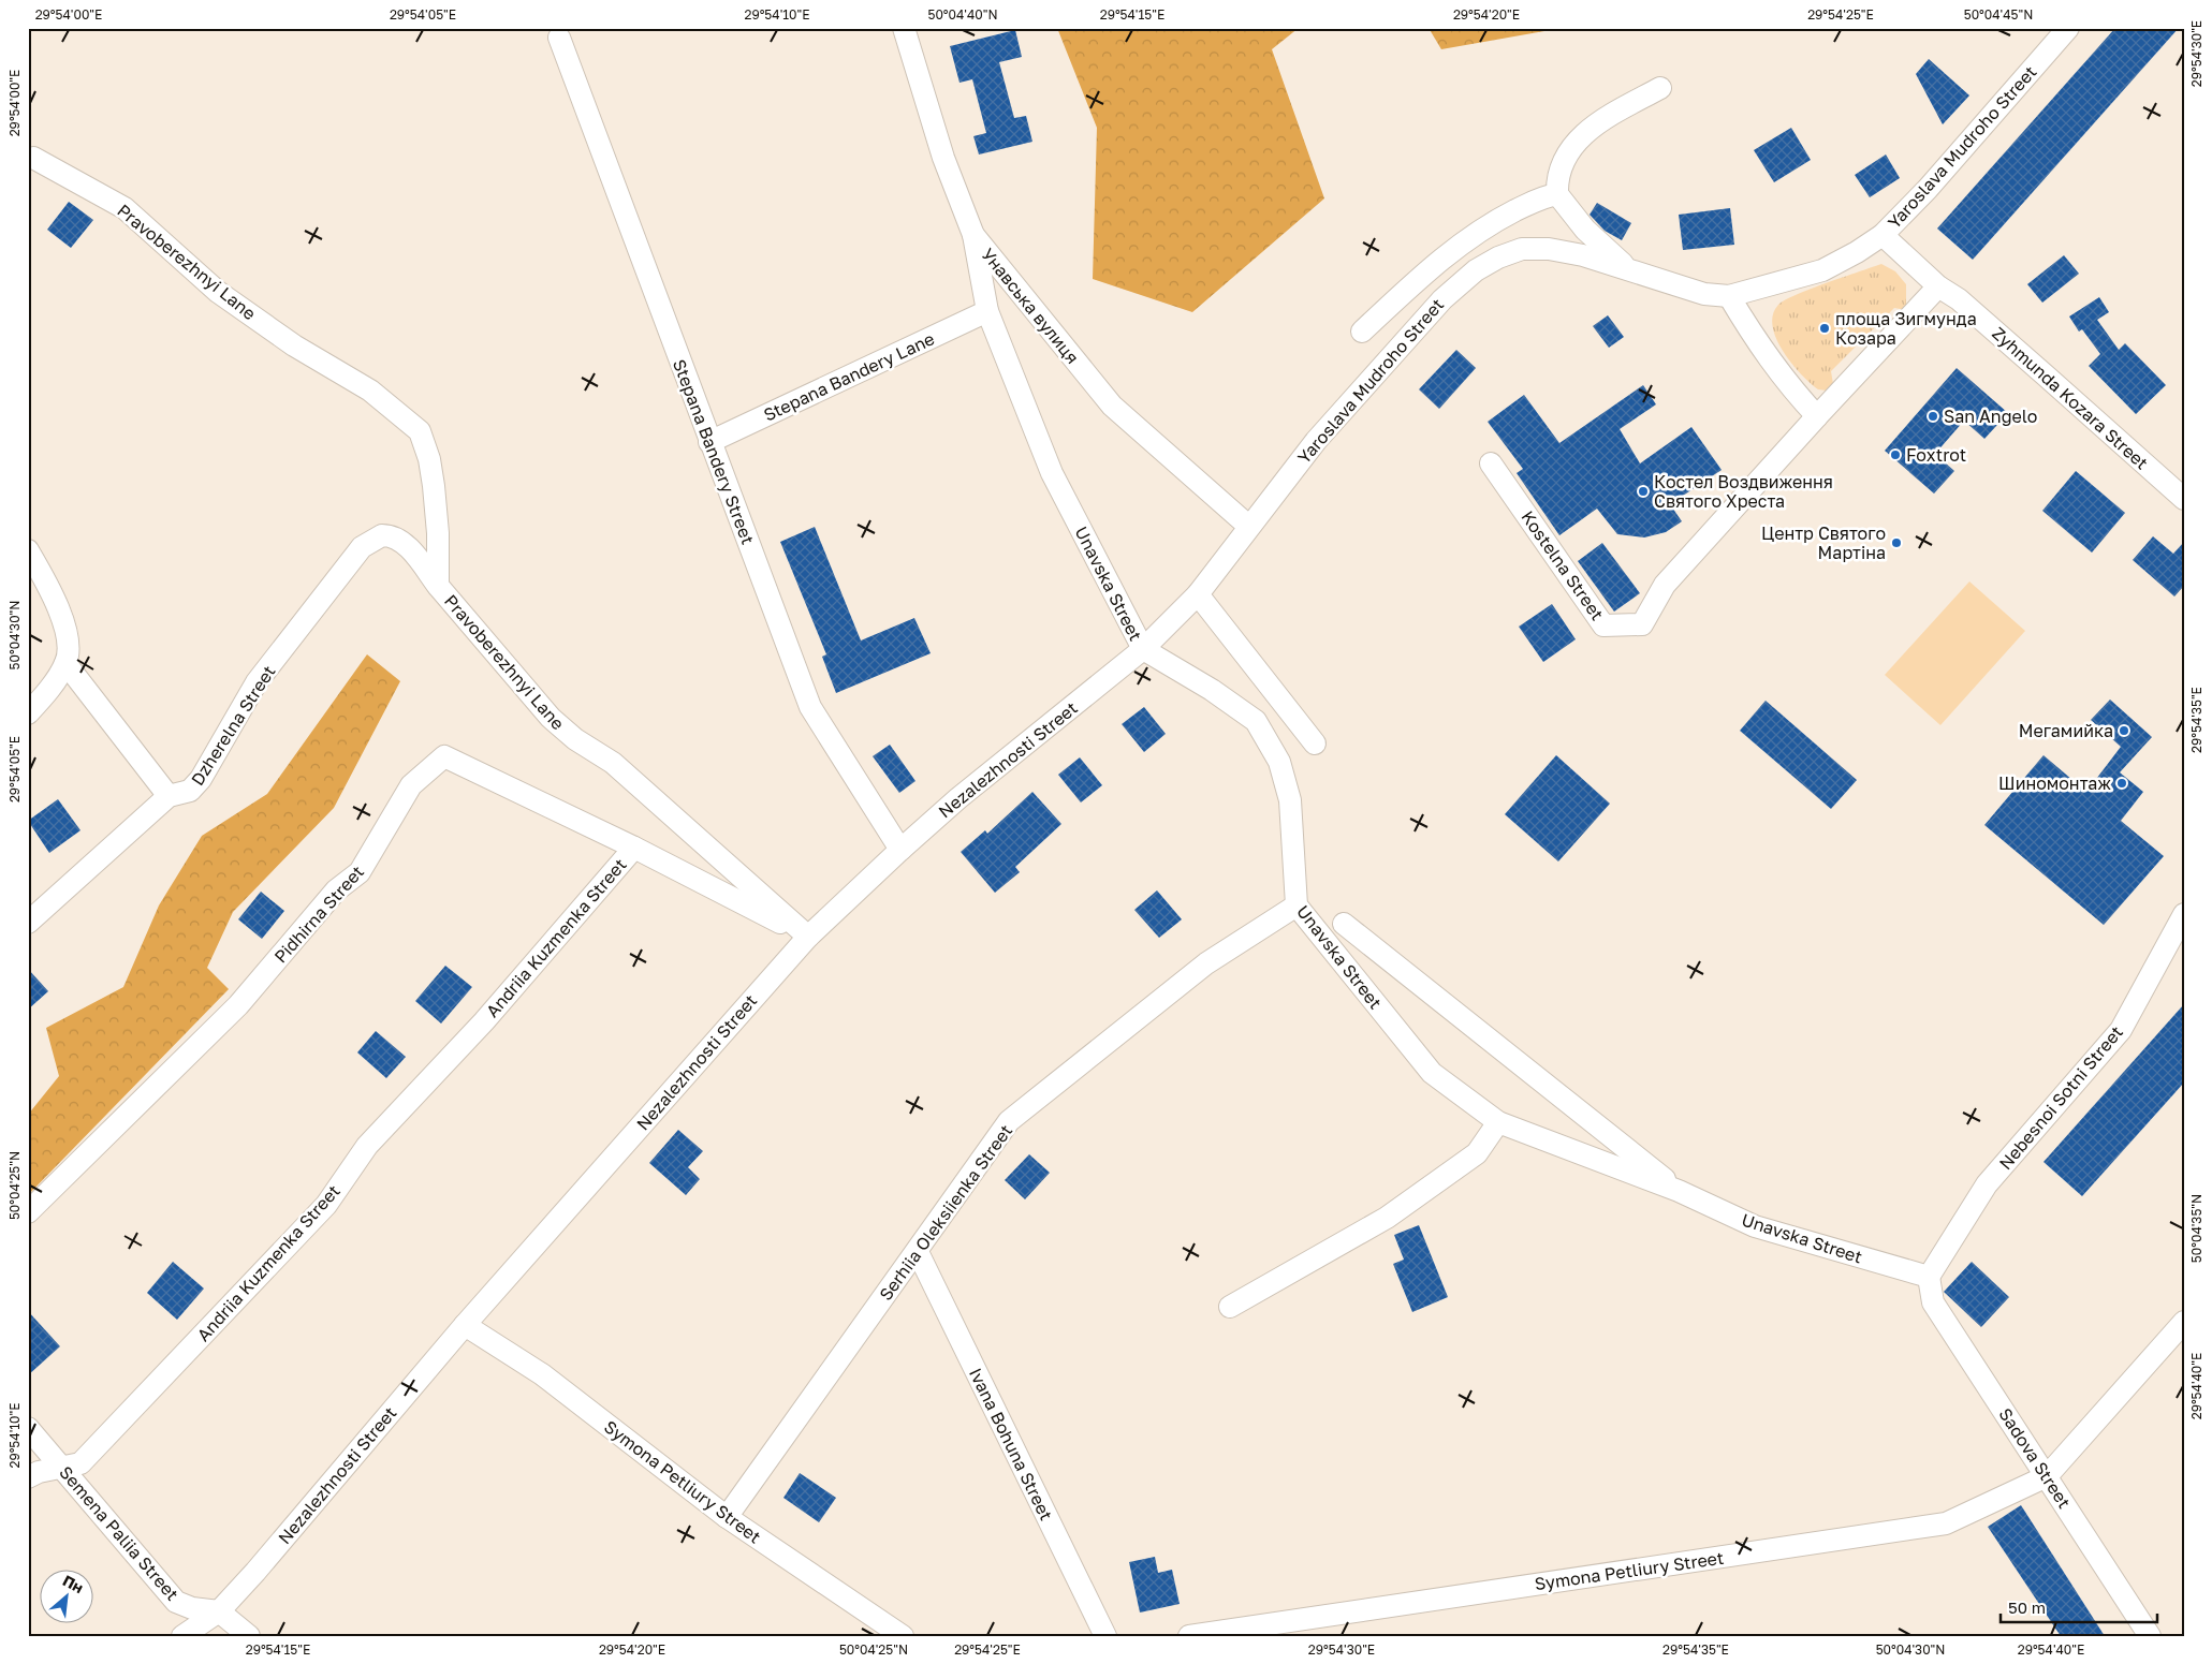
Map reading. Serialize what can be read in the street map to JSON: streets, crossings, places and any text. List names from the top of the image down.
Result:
{
  "streets": {
    "street": [
      "Yaroslava Mudroho Street",
      "Pravoberezhnyi Lane",
      "Унавська вулиця",
      "Stepana Bandery Lane",
      "Zyhmunda Kozara Street",
      "Stepana Bandery Street",
      "Kostelna Street",
      "Unavska Street",
      "Dzherelna Street",
      "Nezalezhnosti Street",
      "Pidhirna Street",
      "Andriia Kuzmenka Street",
      "Nebesnoi Sotni Street",
      "Serhiia Oleksiienka Street",
      "Ivana Bohuna Street",
      "Sadova Street",
      "Symona Petliury Street",
      "Semena Paliia Street"
    ]
  },
  "crossings": [
    ["Yaroslava Mudroho Street", "Унавська вулиця"],
    ["Yaroslava Mudroho Street", "Zyhmunda Kozara Street"],
    ["Yaroslava Mudroho Street", "Nezalezhnosti Street"],
    ["Pravoberezhnyi Lane", "Dzherelna Street"],
    ["Pravoberezhnyi Lane", "Nezalezhnosti Street"],
    ["Pravoberezhnyi Lane", "Pidhirna Street"],
    ["Унавська вулиця", "Unavska Street"],
    ["Унавська вулиця", "Nezalezhnosti Street"],
    ["Stepana Bandery Lane", "Stepana Bandery Street"],
    ["Stepana Bandery Lane", "Unavska Street"],
    ["Stepana Bandery Street", "Nezalezhnosti Street"],
    ["Unavska Street", "Nezalezhnosti Street"],
    ["Unavska Street", "Nebesnoi Sotni Street"],
    ["Unavska Street", "Serhiia Oleksiienka Street"],
    ["Unavska Street", "Sadova Street"],
    ["Nezalezhnosti Street", "Pidhirna Street"],
    ["Nezalezhnosti Street", "Symona Petliury Street"],
    ["Nezalezhnosti Street", "Semena Paliia Street"],
    ["Pidhirna Street", "Andriia Kuzmenka Street"],
    ["Andriia Kuzmenka Street", "Semena Paliia Street"],
    ["Nebesnoi Sotni Street", "Sadova Street"],
    ["Serhiia Oleksiienka Street", "Ivana Bohuna Street"],
    ["Serhiia Oleksiienka Street", "Symona Petliury Street"],
    ["Sadova Street", "Symona Petliury Street"]
  ],
  "places": [
    "площа Зигмунда Козара",
    "San Angelo",
    "Foxtrot",
    "Костел Воздвиження Святого Хреста",
    "Центр Святого Мартіна",
    "Мегамийка",
    "Шиномонтаж"
  ],
  "scale_bar": "50 m",
  "north": "top right",
  "coordinates": [
    "29°54'00\"E",
    "29°54'05\"E",
    "29°54'10\"E",
    "50°04'40\"N",
    "29°54'15\"E",
    "29°54'20\"E",
    "29°54'25\"E",
    "50°04'45\"N",
    "29°54'30\"E",
    "50°04'30\"N",
    "29°54'35\"E",
    "50°04'25\"N",
    "50°04'35\"N",
    "29°54'40\"E"
  ]
}
